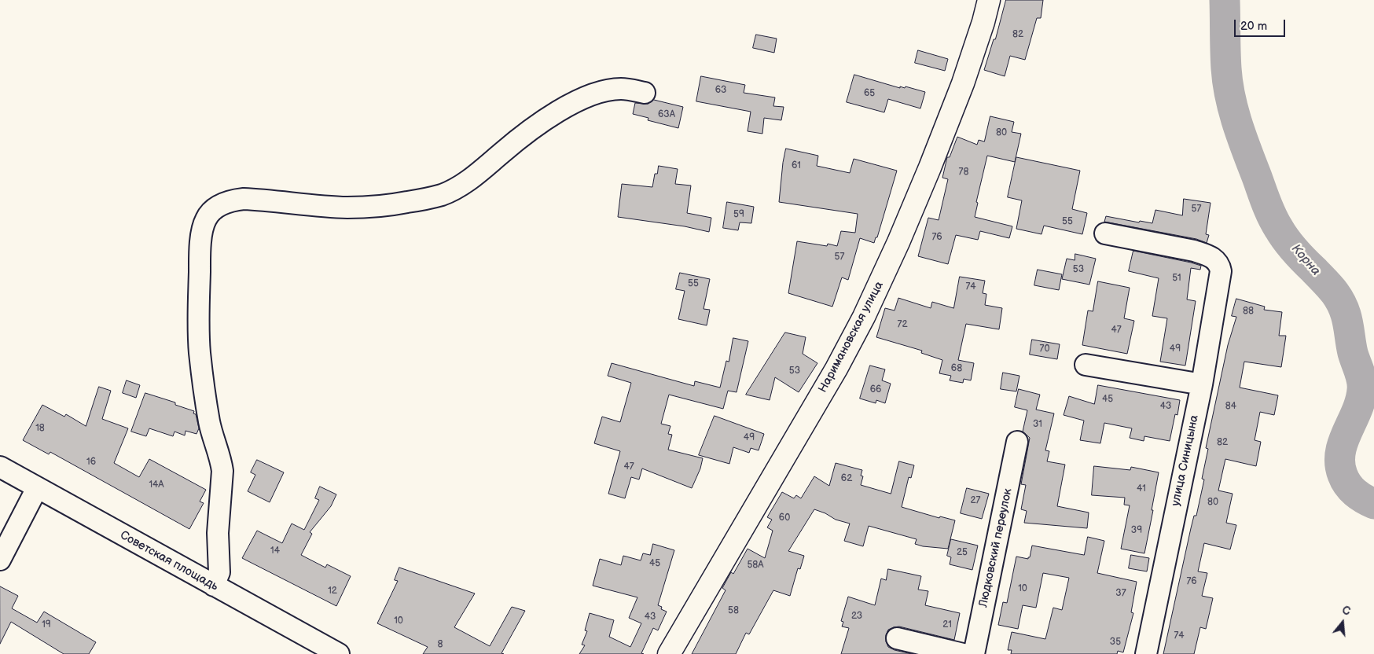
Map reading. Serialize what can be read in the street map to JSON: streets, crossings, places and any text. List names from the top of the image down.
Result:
{
  "streets": {
    "main road": ["Наримановская улица"],
    "street": ["улица Синицына", "Людковский переулок", "Советская площадь"]
  },
  "water": ["Корна"],
  "house_numbers": [
    "82",
    "63",
    "65",
    "63А",
    "80",
    "61",
    "78",
    "57",
    "59",
    "55",
    "76",
    "57",
    "53",
    "51",
    "55",
    "74",
    "88",
    "72",
    "47",
    "70",
    "49",
    "68",
    "53",
    "66",
    "45",
    "43",
    "84",
    "31",
    "18",
    "49",
    "82",
    "16",
    "47",
    "62",
    "14А",
    "41",
    "27",
    "80",
    "60",
    "39",
    "14",
    "25",
    "45",
    "58А",
    "76",
    "10",
    "12",
    "37",
    "58",
    "23",
    "43",
    "10",
    "19",
    "21",
    "74",
    "35",
    "8"
  ],
  "scale_bar": "20 m",
  "north": "top"
}
